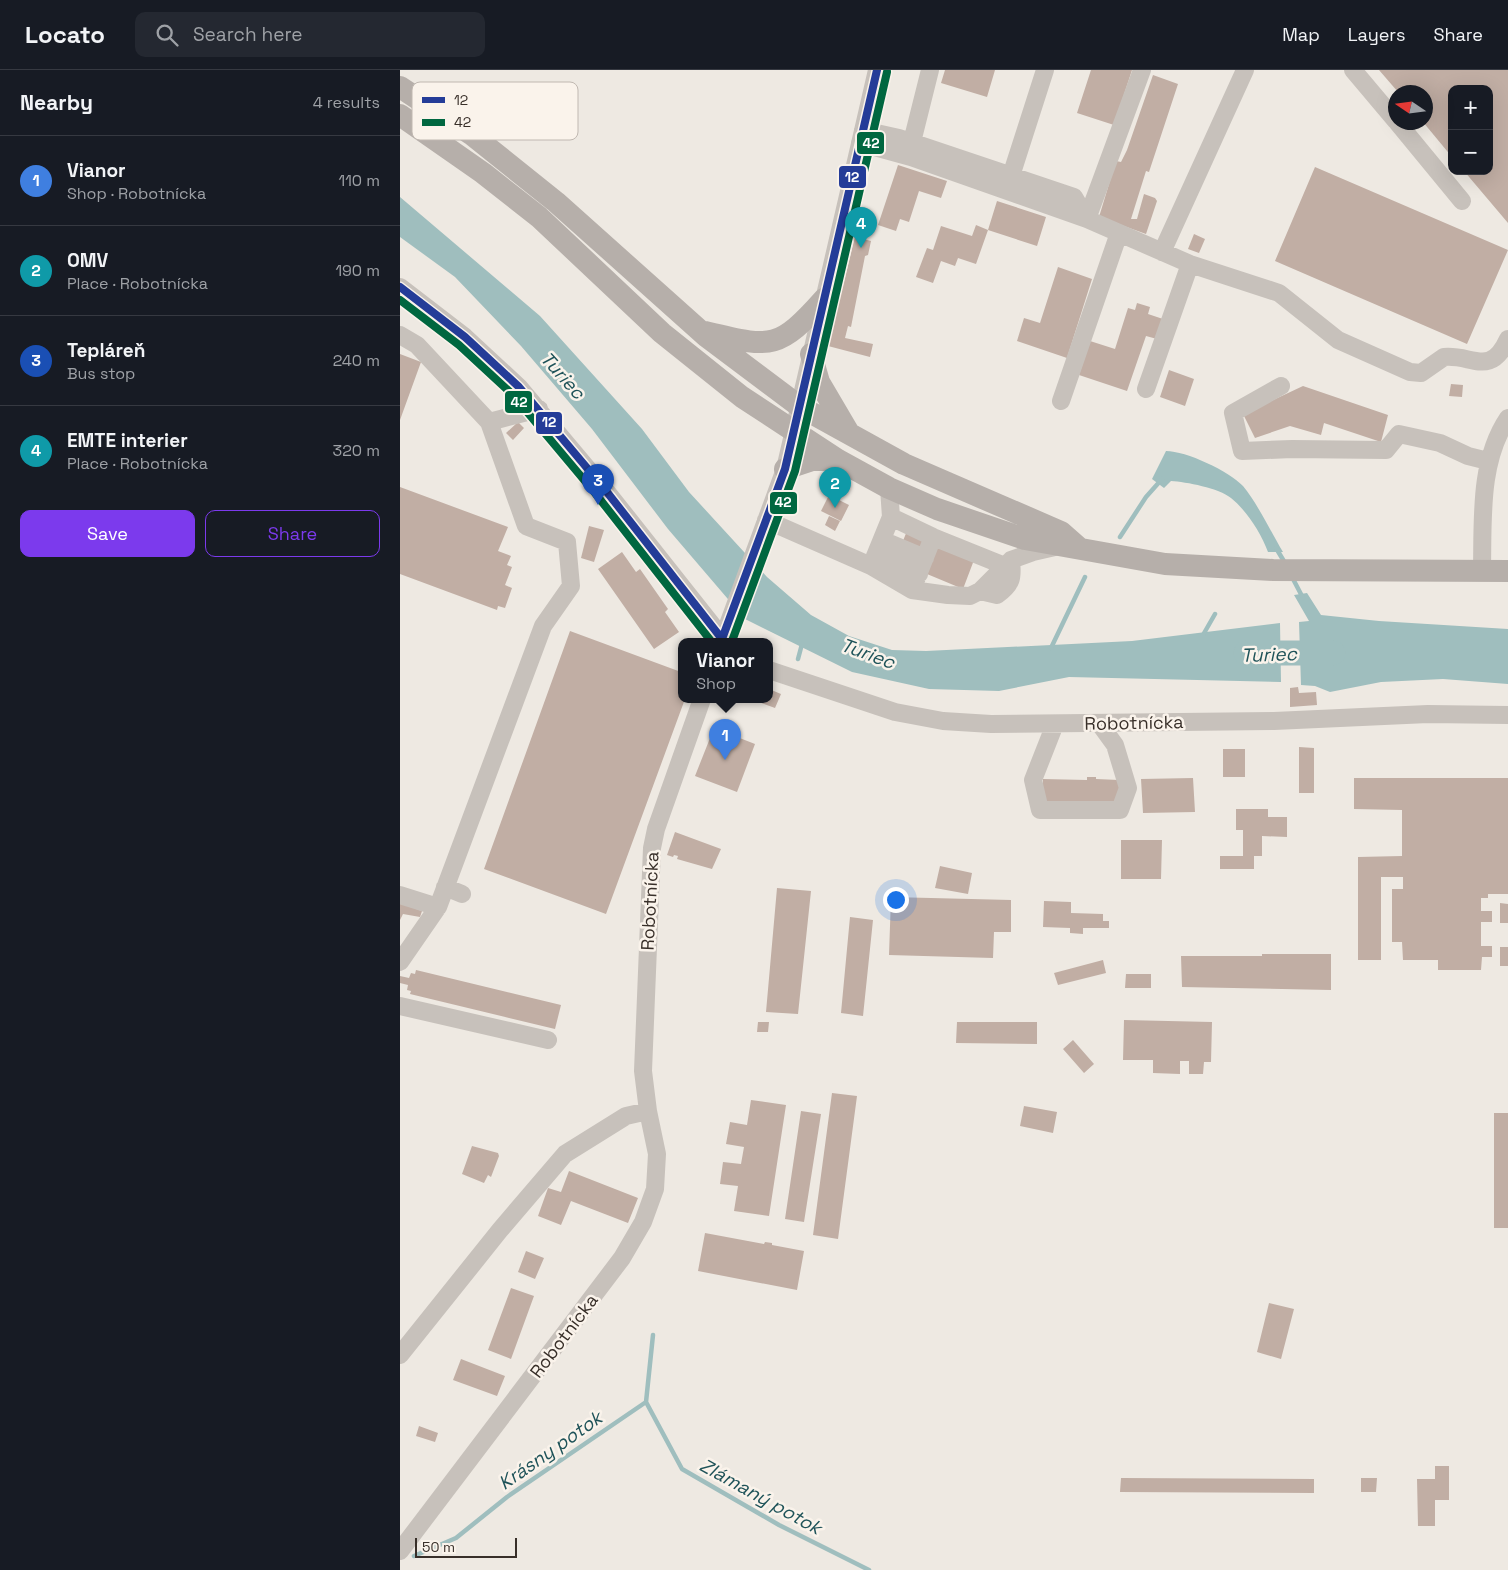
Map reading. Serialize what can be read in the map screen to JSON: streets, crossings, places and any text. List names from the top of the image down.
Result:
{
  "streets": {
    "street": ["Robotnícka"]
  },
  "water": ["Turiec", "Krásny potok", "Zlámaný potok"],
  "lines": ["transit line 12", "transit line 42"],
  "legend": ["12", "42"],
  "scale_bar": "50 m",
  "north": "left",
  "page": {
    "header": "Locato",
    "search": "Search here",
    "nav": ["Map", "Layers", "Share"],
    "heading": ["Nearby", "4 results"],
    "map_buttons": ["+", "−"],
    "list": [
      {
        "mark": "1",
        "name": "Vianor",
        "note": "Shop · Robotnícka",
        "value": "110 m"
      },
      {
        "mark": "2",
        "name": "OMV",
        "note": "Place · Robotnícka",
        "value": "190 m"
      },
      {
        "mark": "3",
        "name": "Tepláreň",
        "note": "Bus stop",
        "value": "240 m"
      },
      {
        "mark": "4",
        "name": "EMTE interier",
        "note": "Place · Robotnícka",
        "value": "320 m"
      }
    ],
    "pins": [
      "4",
      "3",
      "2",
      "1"
    ],
    "buttons": ["Save", "Share"],
    "popup": ["Vianor", "Shop"],
    "scale": "50 m"
  }
}
